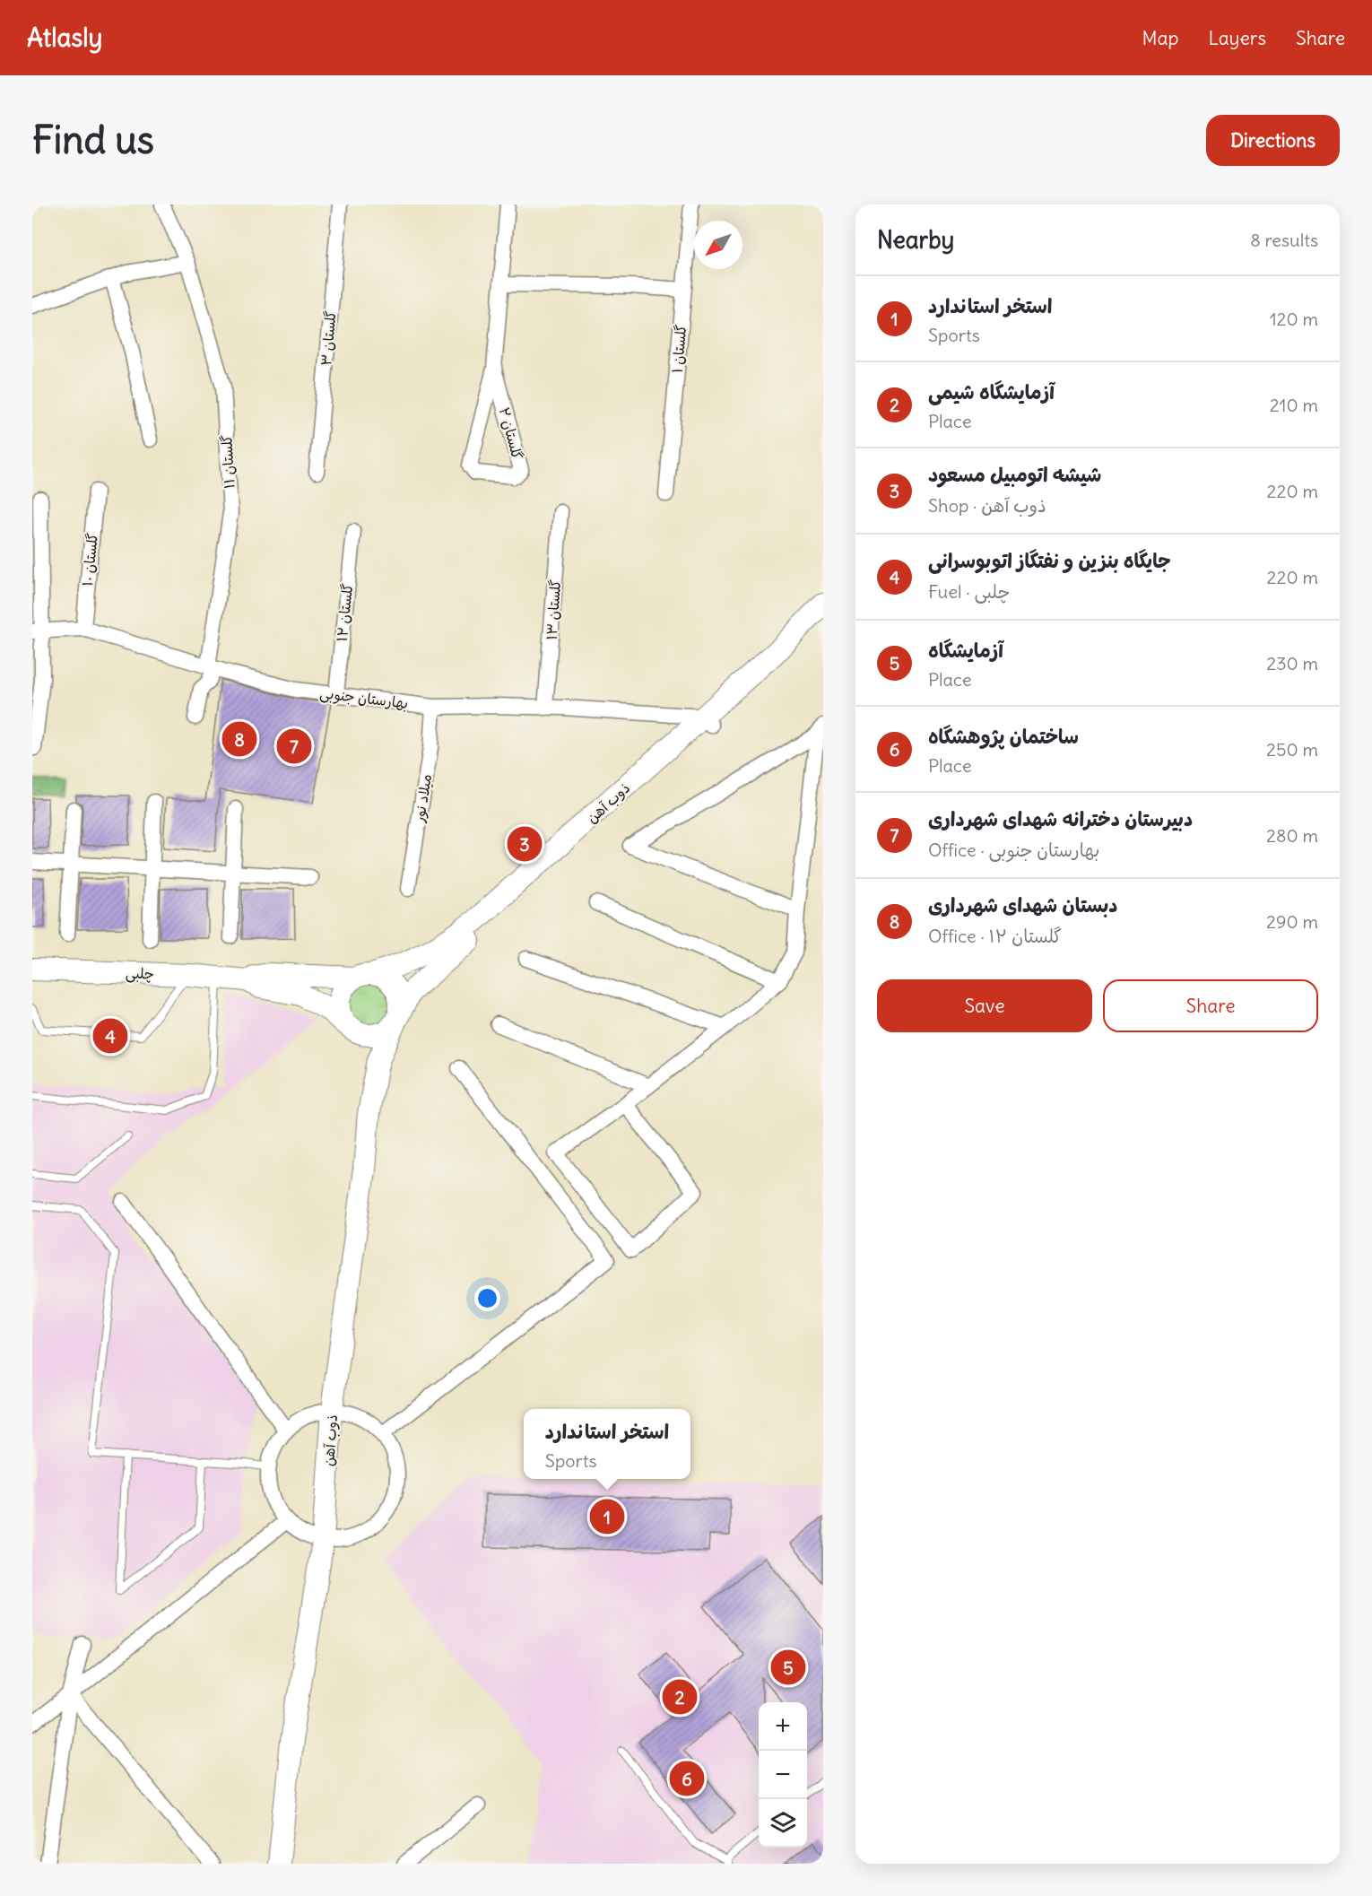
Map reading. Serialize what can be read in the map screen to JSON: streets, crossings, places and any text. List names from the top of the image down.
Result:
{
  "streets": {
    "main road": ["ذوب آهن", "چلبی"],
    "street": [
      "گلستان ۳",
      "گلستان ۱",
      "گلستان ۲",
      "گلستان ۱۱",
      "گلستان ۱۰",
      "گلستان ۱۳",
      "گلستان ۱۲",
      "بهارستان جنوبی",
      "میلاد نور"
    ]
  },
  "crossings": [
    ["گلستان ۱۱", "بهارستان جنوبی"],
    ["گلستان ۱۰", "بهارستان جنوبی"],
    ["گلستان ۱۳", "بهارستان جنوبی"],
    ["گلستان ۱۲", "بهارستان جنوبی"],
    ["بهارستان جنوبی", "میلاد نور"],
    ["بهارستان جنوبی", "ذوب آهن"]
  ],
  "north": "bottom left",
  "page": {
    "header": "Atlasly",
    "nav": ["Map", "Layers", "Share"],
    "buttons": [
      "Directions",
      ["Save", "Share"]
    ],
    "title": "Find us",
    "heading": ["Nearby", "8 results"],
    "list": [
      {
        "mark": "1",
        "name": "استخر استاندارد",
        "note": "Sports",
        "value": "120 m"
      },
      {
        "mark": "2",
        "name": "آزمایشگاه شیمی",
        "note": "Place",
        "value": "210 m"
      },
      {
        "mark": "3",
        "name": "شیشه اتومبیل مسعود",
        "note": "Shop · ذوب آهن",
        "value": "220 m"
      },
      {
        "mark": "4",
        "name": "جایگاه بنزین و نفتگاز اتوبوسرانی",
        "note": "Fuel · چلبی",
        "value": "220 m"
      },
      {
        "mark": "5",
        "name": "آزمایشگاه",
        "note": "Place",
        "value": "230 m"
      },
      {
        "mark": "6",
        "name": "ساختمان پژوهشگاه",
        "note": "Place",
        "value": "250 m"
      },
      {
        "mark": "7",
        "name": "دبیرستان دخترانه شهدای شهرداری",
        "note": "Office · بهارستان جنوبی",
        "value": "280 m"
      },
      {
        "mark": "8",
        "name": "دبستان شهدای شهرداری",
        "note": "Office · گلستان ۱۲",
        "value": "290 m"
      }
    ],
    "pins": [
      "8",
      "7",
      "3",
      "4",
      "1",
      "5",
      "2",
      "6"
    ],
    "popup": ["استخر استاندارد", "Sports"],
    "map_buttons": ["+", "−"]
  }
}
